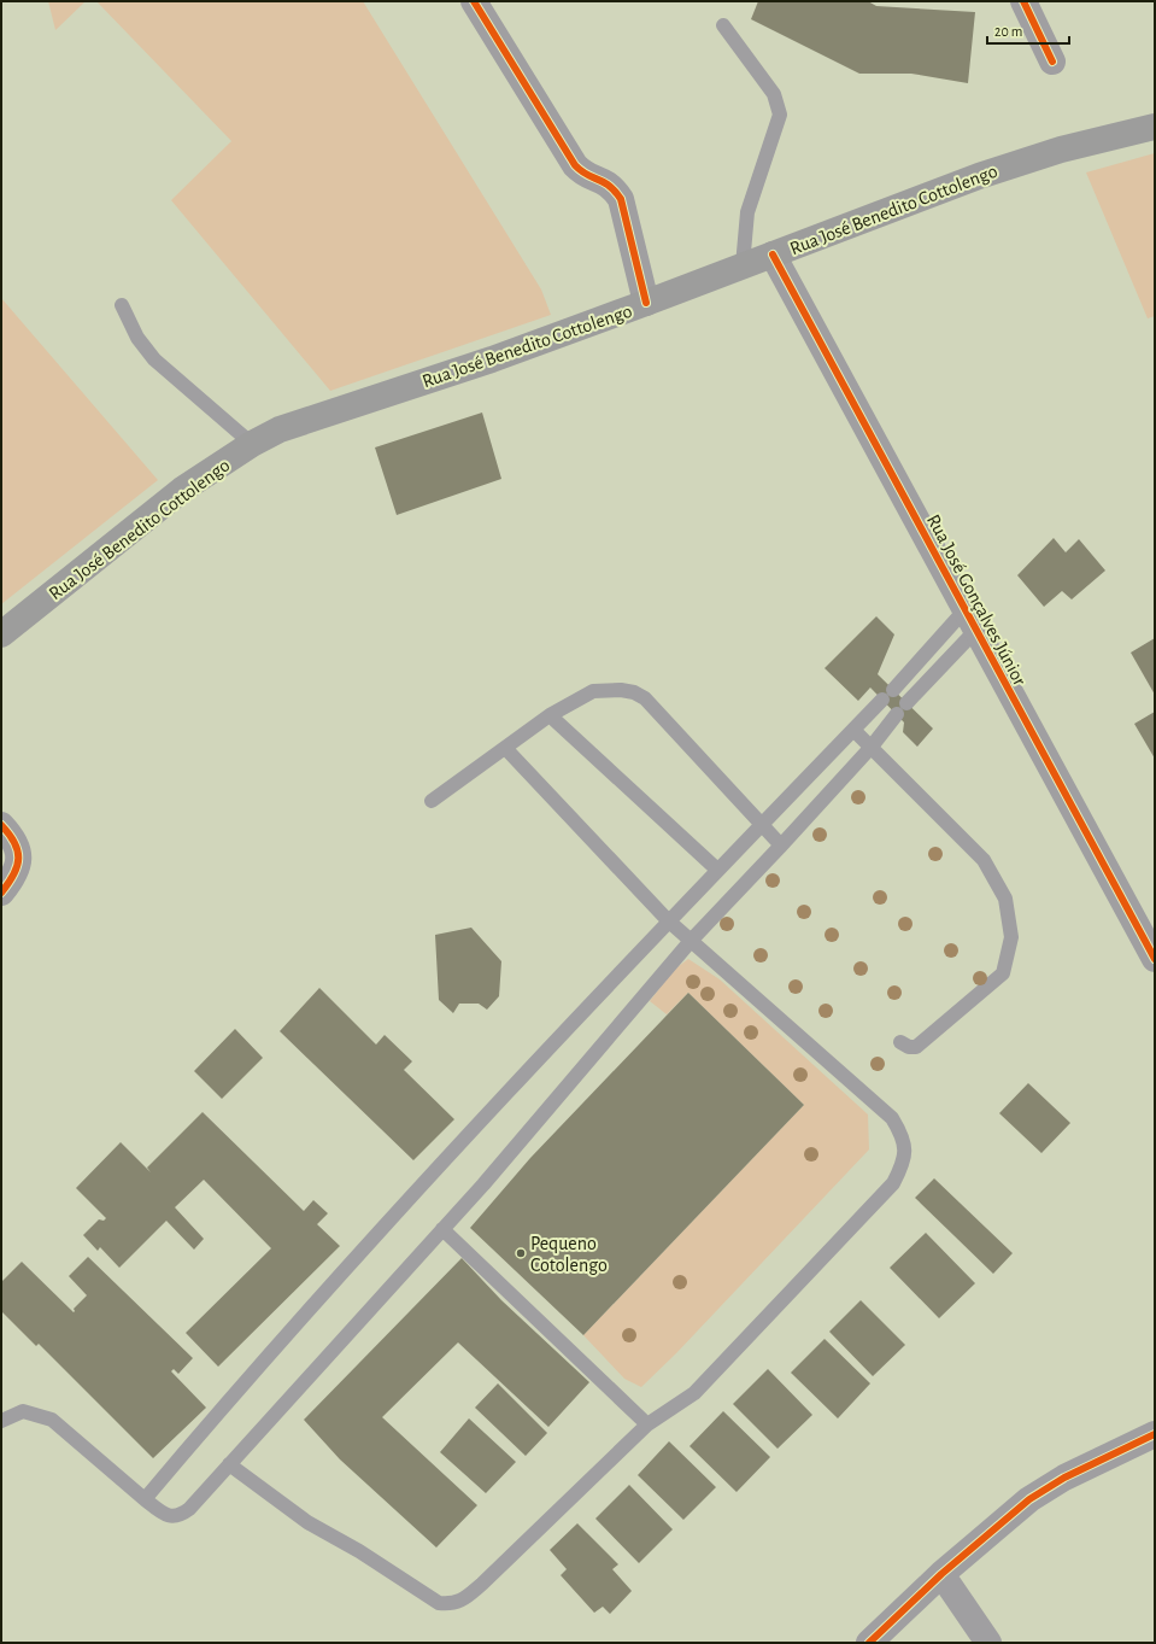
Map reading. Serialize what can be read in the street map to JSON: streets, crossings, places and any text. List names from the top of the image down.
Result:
{
  "streets": {
    "main road": ["Rua José Benedito Cottolengo"],
    "street": ["Rua José Gonçalves Júnior"]
  },
  "crossings": [
    ["Rua José Benedito Cottolengo", "Rua José Gonçalves Júnior"]
  ],
  "places": ["Pequeno Cotolengo"],
  "scale_bar": "20 m"
}
